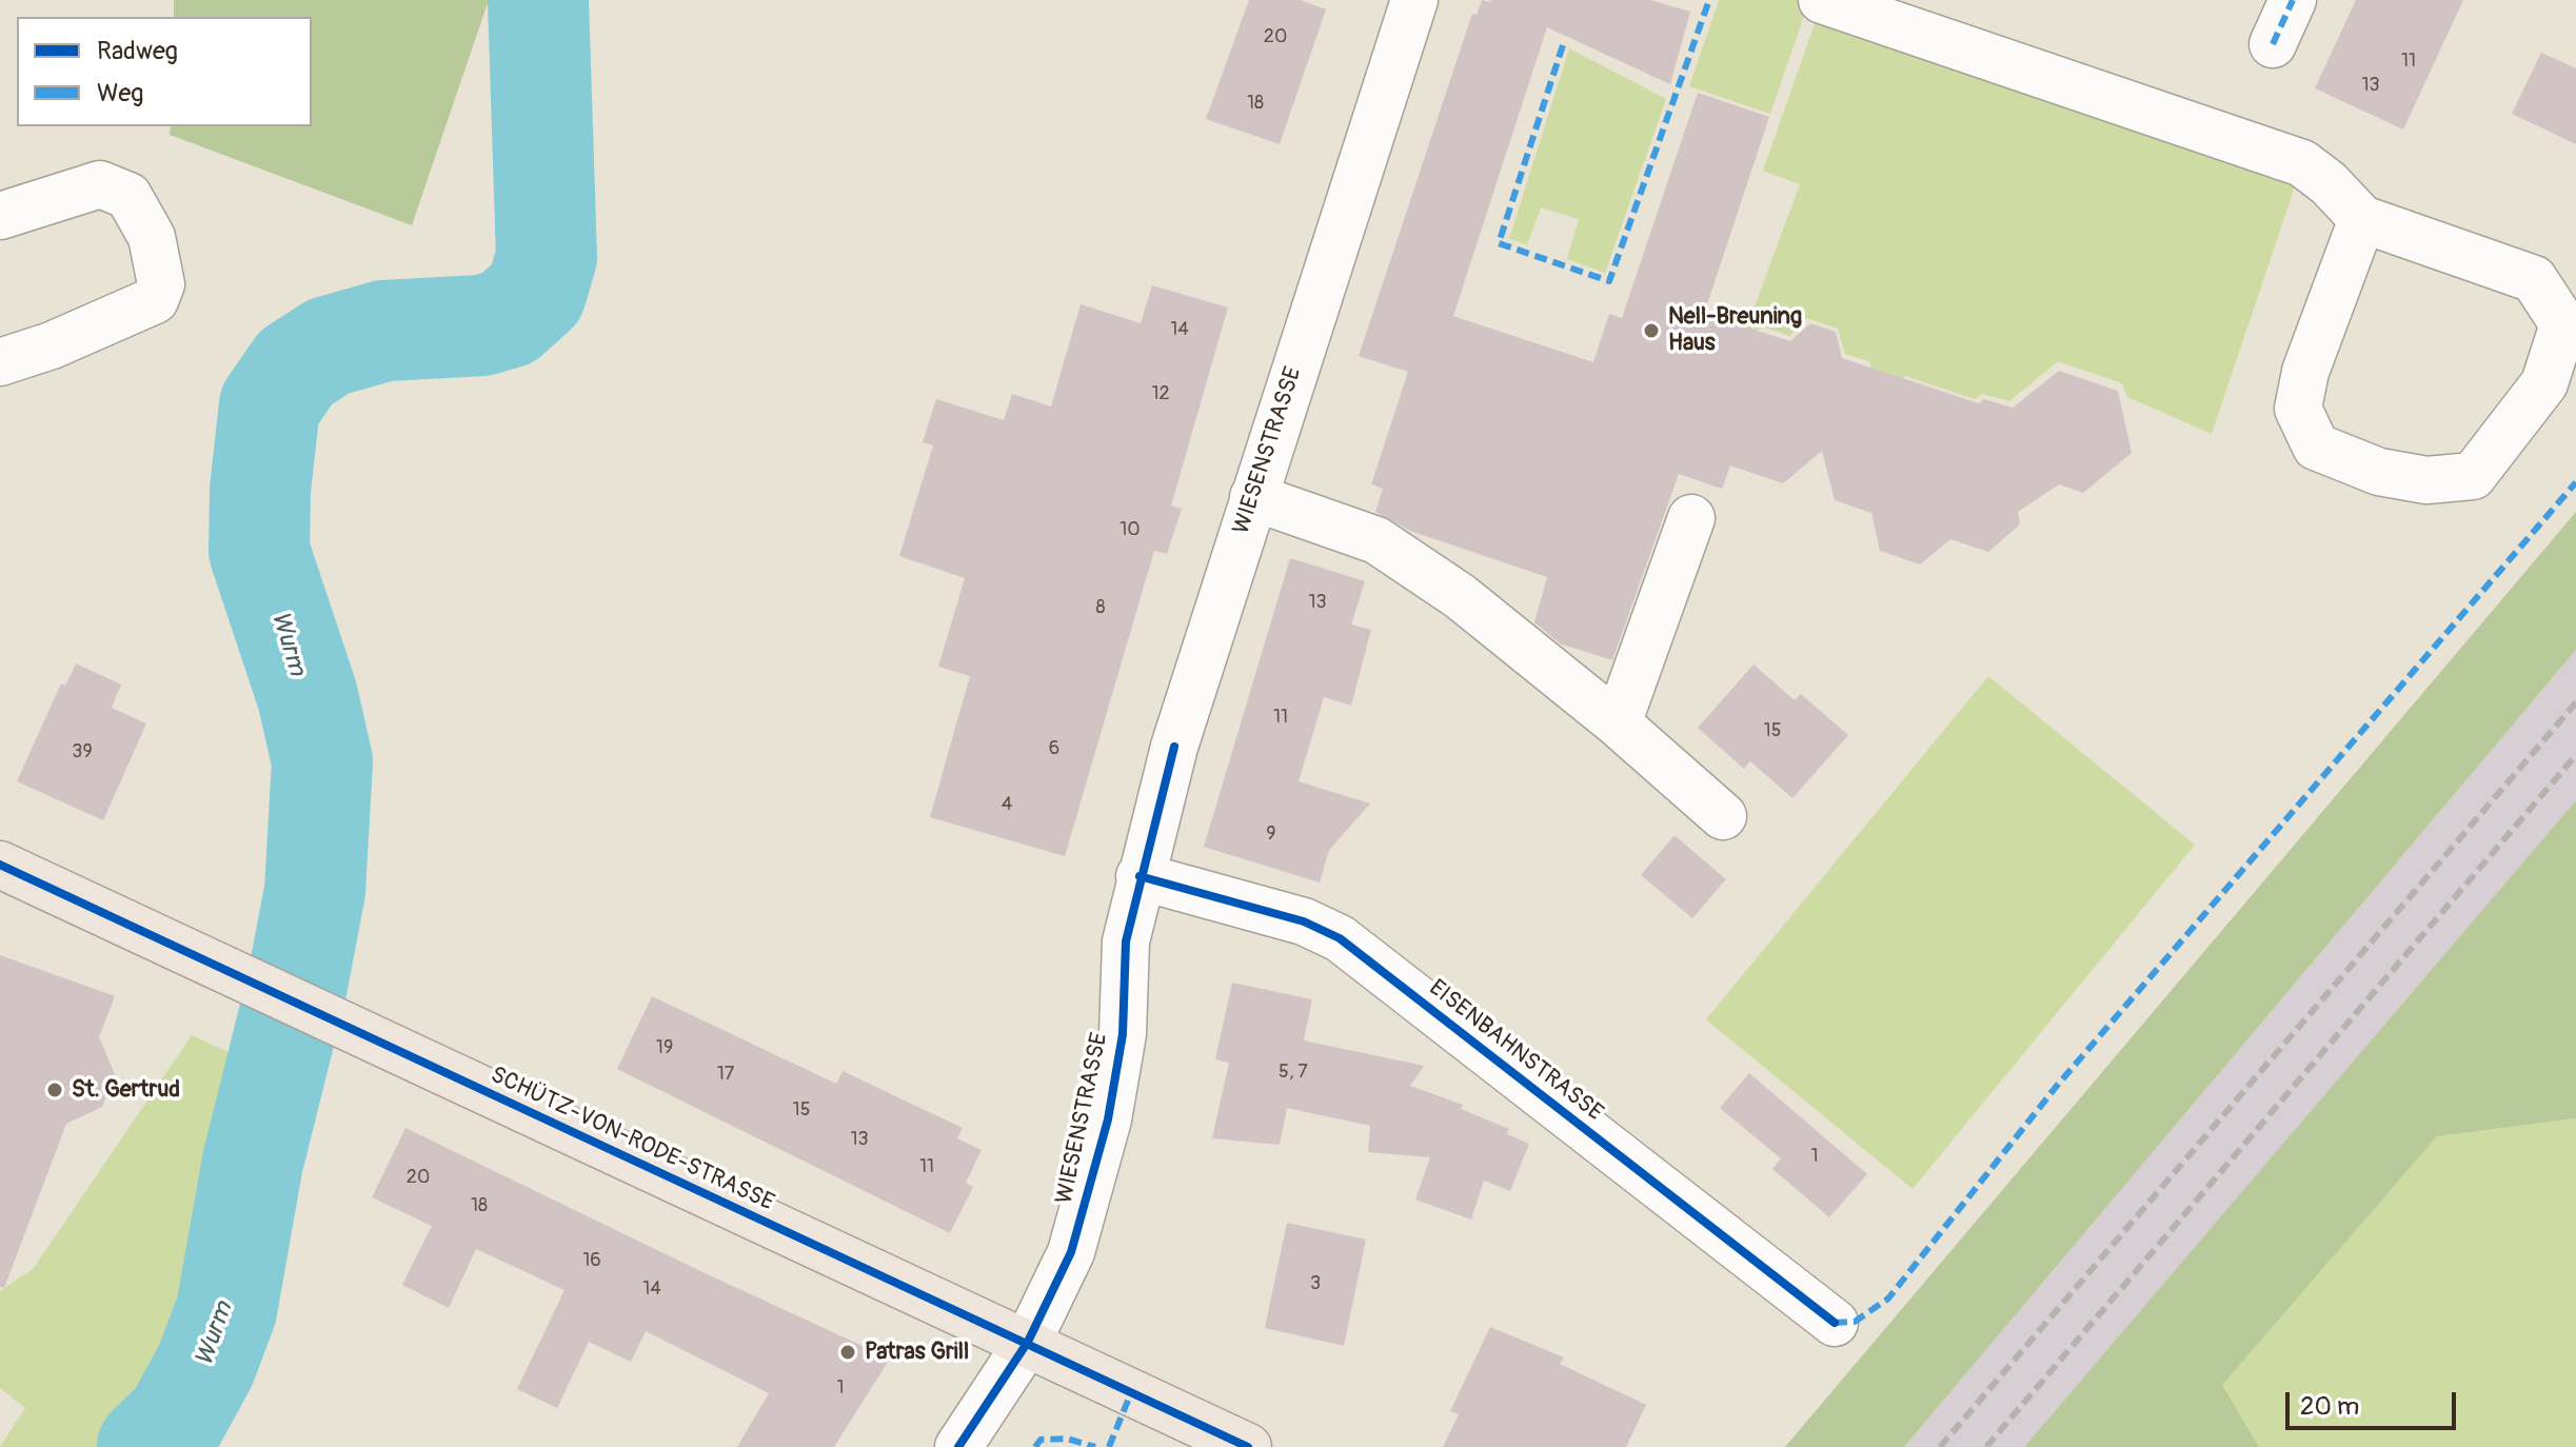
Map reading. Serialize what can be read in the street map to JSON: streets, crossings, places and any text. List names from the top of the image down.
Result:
{
  "streets": {
    "main road": ["SCHÜTZ-VON-RODE-STRASSE"],
    "street": ["WIESENSTRASSE", "EISENBAHNSTRASSE"]
  },
  "crossings": [
    ["WIESENSTRASSE", "EISENBAHNSTRASSE"],
    ["WIESENSTRASSE", "SCHÜTZ-VON-RODE-STRASSE"]
  ],
  "water": ["Wurm"],
  "places": ["Nell-Breuning Haus", "St. Gertrud", "Patras Grill"],
  "house_numbers": [
    "20",
    "11",
    "13",
    "18",
    "14",
    "12",
    "10",
    "13",
    "8",
    "11",
    "15",
    "6",
    "39",
    "4",
    "9",
    "19",
    "5, 7",
    "17",
    "15",
    "13",
    "1",
    "11",
    "20",
    "18",
    "16",
    "3",
    "14",
    "1"
  ],
  "legend": ["Radweg", "Weg"],
  "scale_bar": "20 m"
}
